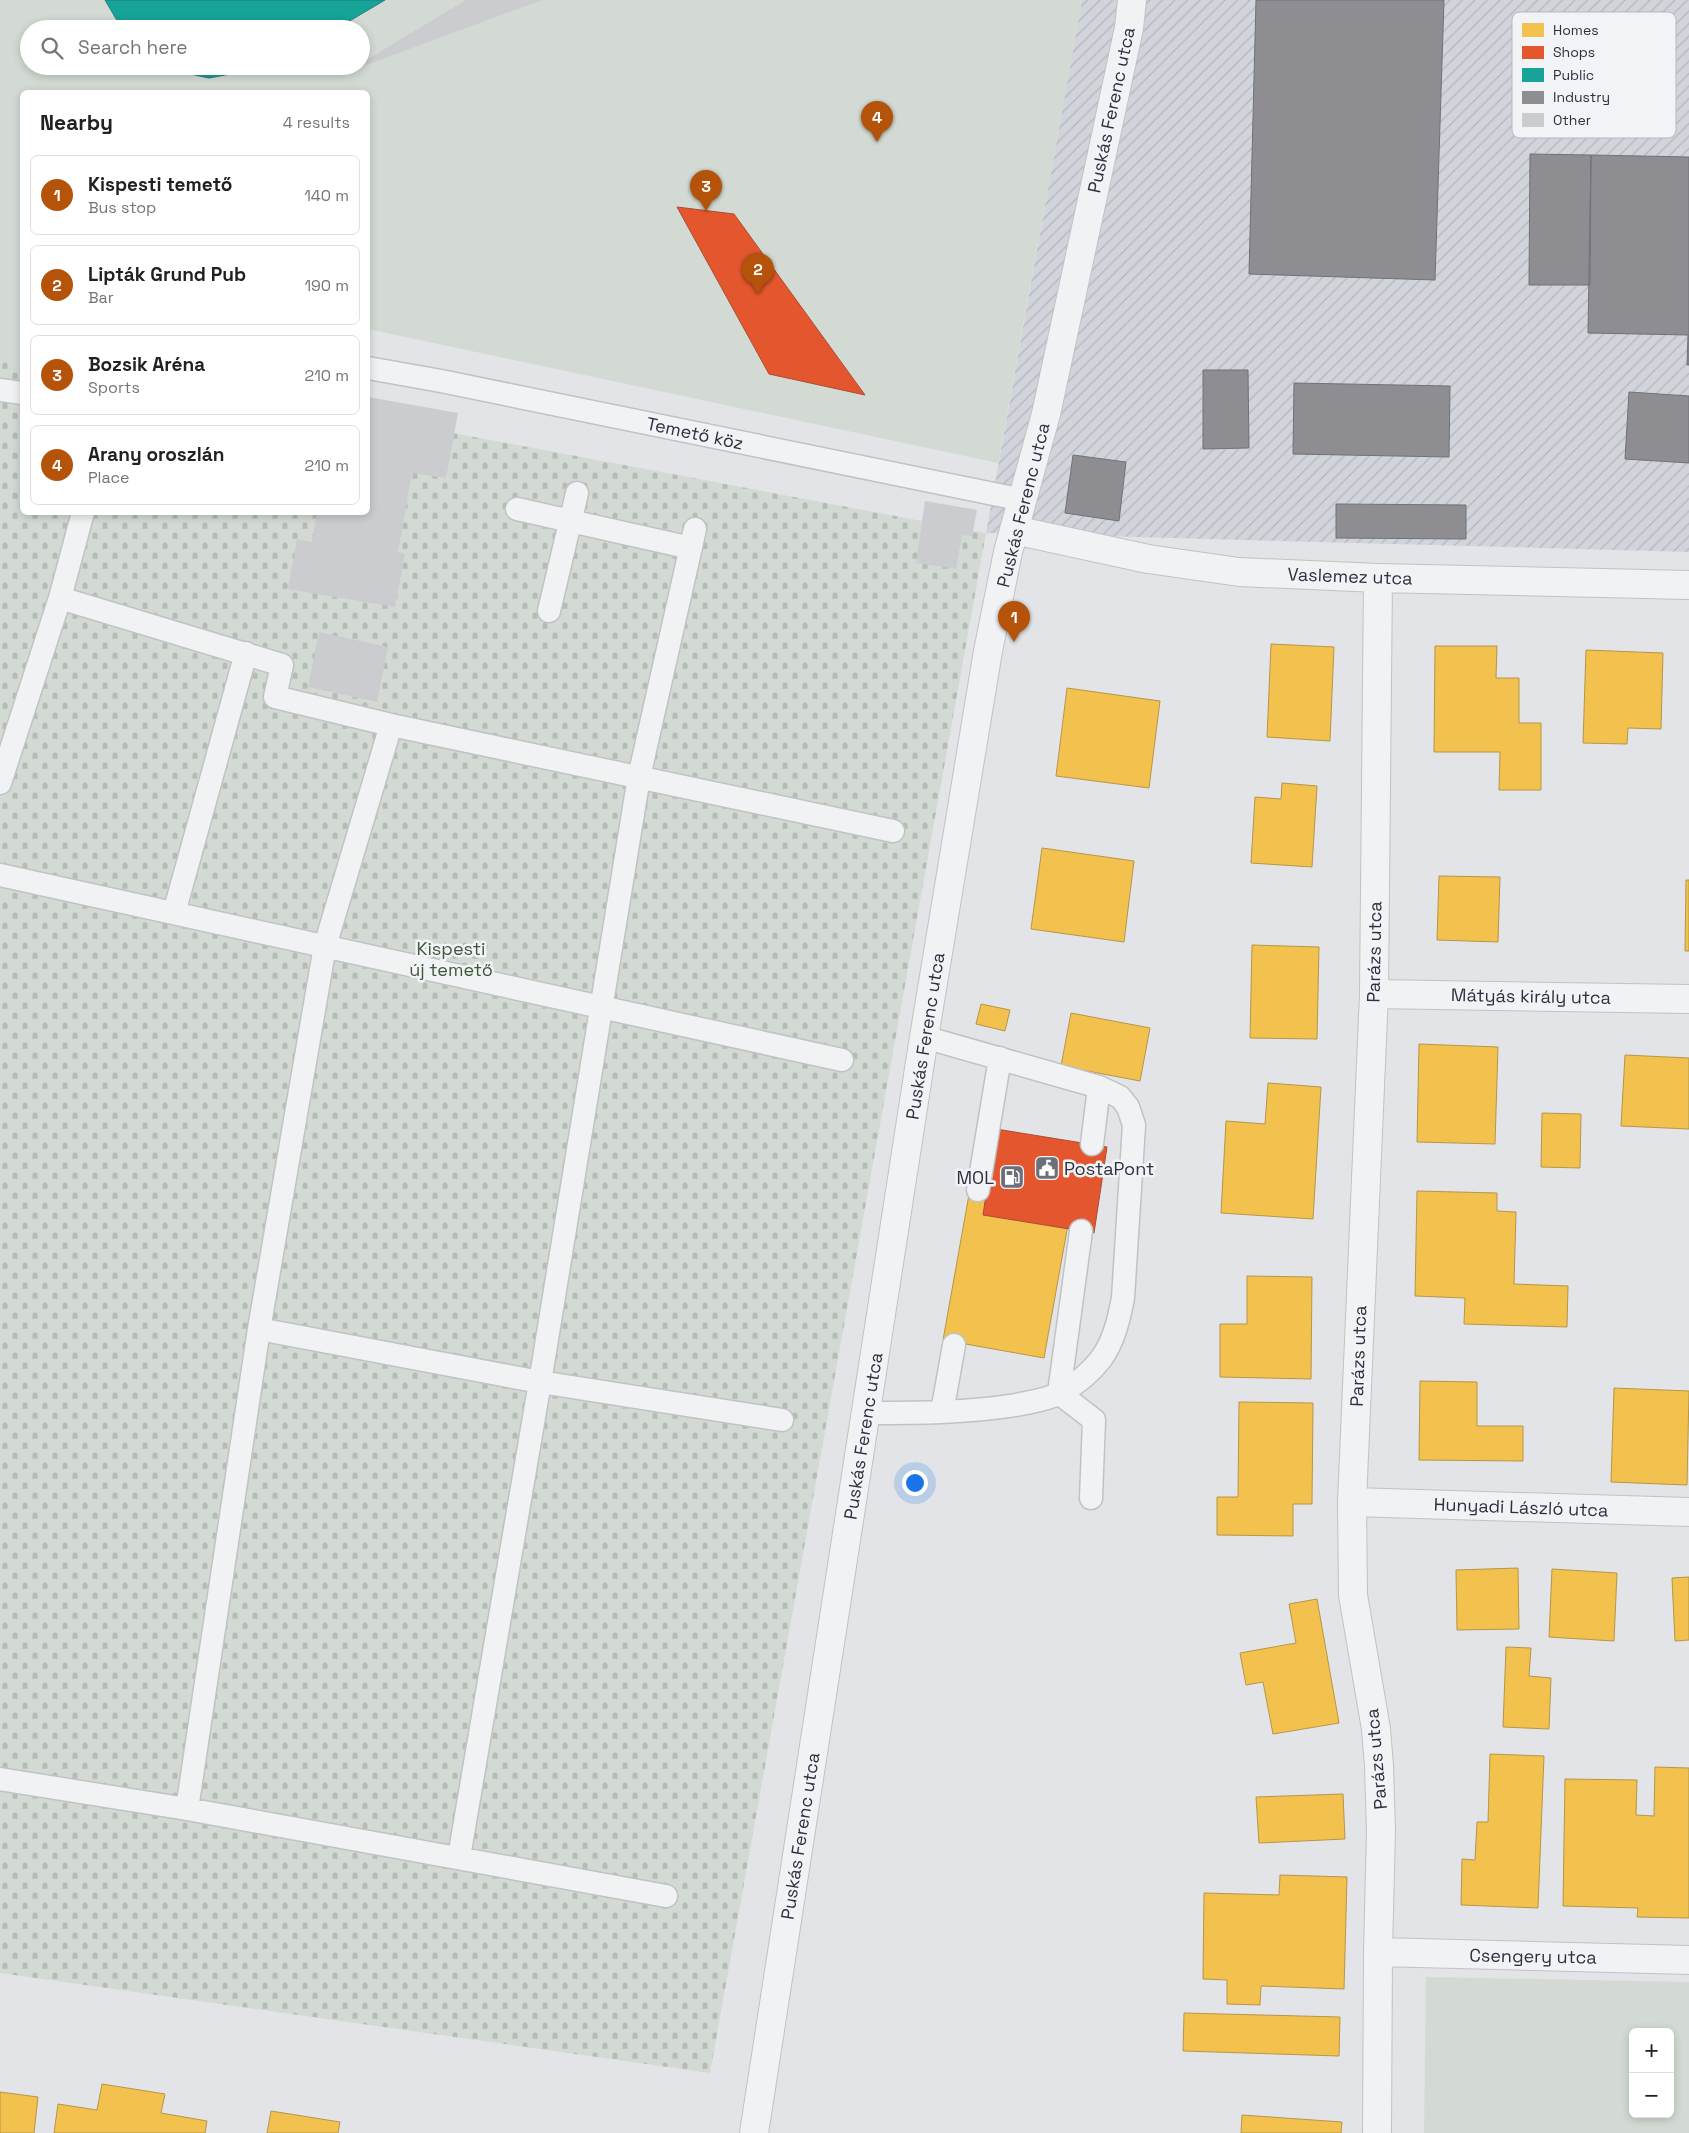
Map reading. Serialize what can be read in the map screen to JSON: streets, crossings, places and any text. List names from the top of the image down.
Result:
{
  "streets": {
    "street": [
      "Puskás Ferenc utca",
      "Vaslemez utca",
      "Parázs utca",
      "Mátyás király utca",
      "Hunyadi László utca",
      "Csengery utca"
    ],
    "lane": ["Temető köz"]
  },
  "crossings": [
    ["Puskás Ferenc utca", "Temető köz"],
    ["Puskás Ferenc utca", "Vaslemez utca"],
    ["Vaslemez utca", "Parázs utca"],
    ["Parázs utca", "Mátyás király utca"],
    ["Parázs utca", "Hunyadi László utca"],
    ["Parázs utca", "Csengery utca"]
  ],
  "parks": ["Kispesti új temető"],
  "places": {
    "public building": ["PostaPont"],
    "fuel station": ["MOL"]
  },
  "legend": [
    "Homes",
    "Shops",
    "Public",
    "Industry",
    "Other"
  ],
  "page": {
    "search": "Search here",
    "heading": ["Nearby", "4 results"],
    "pins": [
      "4",
      "3",
      "2",
      "1"
    ],
    "list": [
      {
        "mark": "1",
        "name": "Kispesti temető",
        "note": "Bus stop",
        "value": "140 m"
      },
      {
        "mark": "2",
        "name": "Lipták Grund Pub",
        "note": "Bar",
        "value": "190 m"
      },
      {
        "mark": "3",
        "name": "Bozsik Aréna",
        "note": "Sports",
        "value": "210 m"
      },
      {
        "mark": "4",
        "name": "Arany oroszlán",
        "note": "Place",
        "value": "210 m"
      }
    ],
    "map_buttons": ["+", "−"]
  }
}
